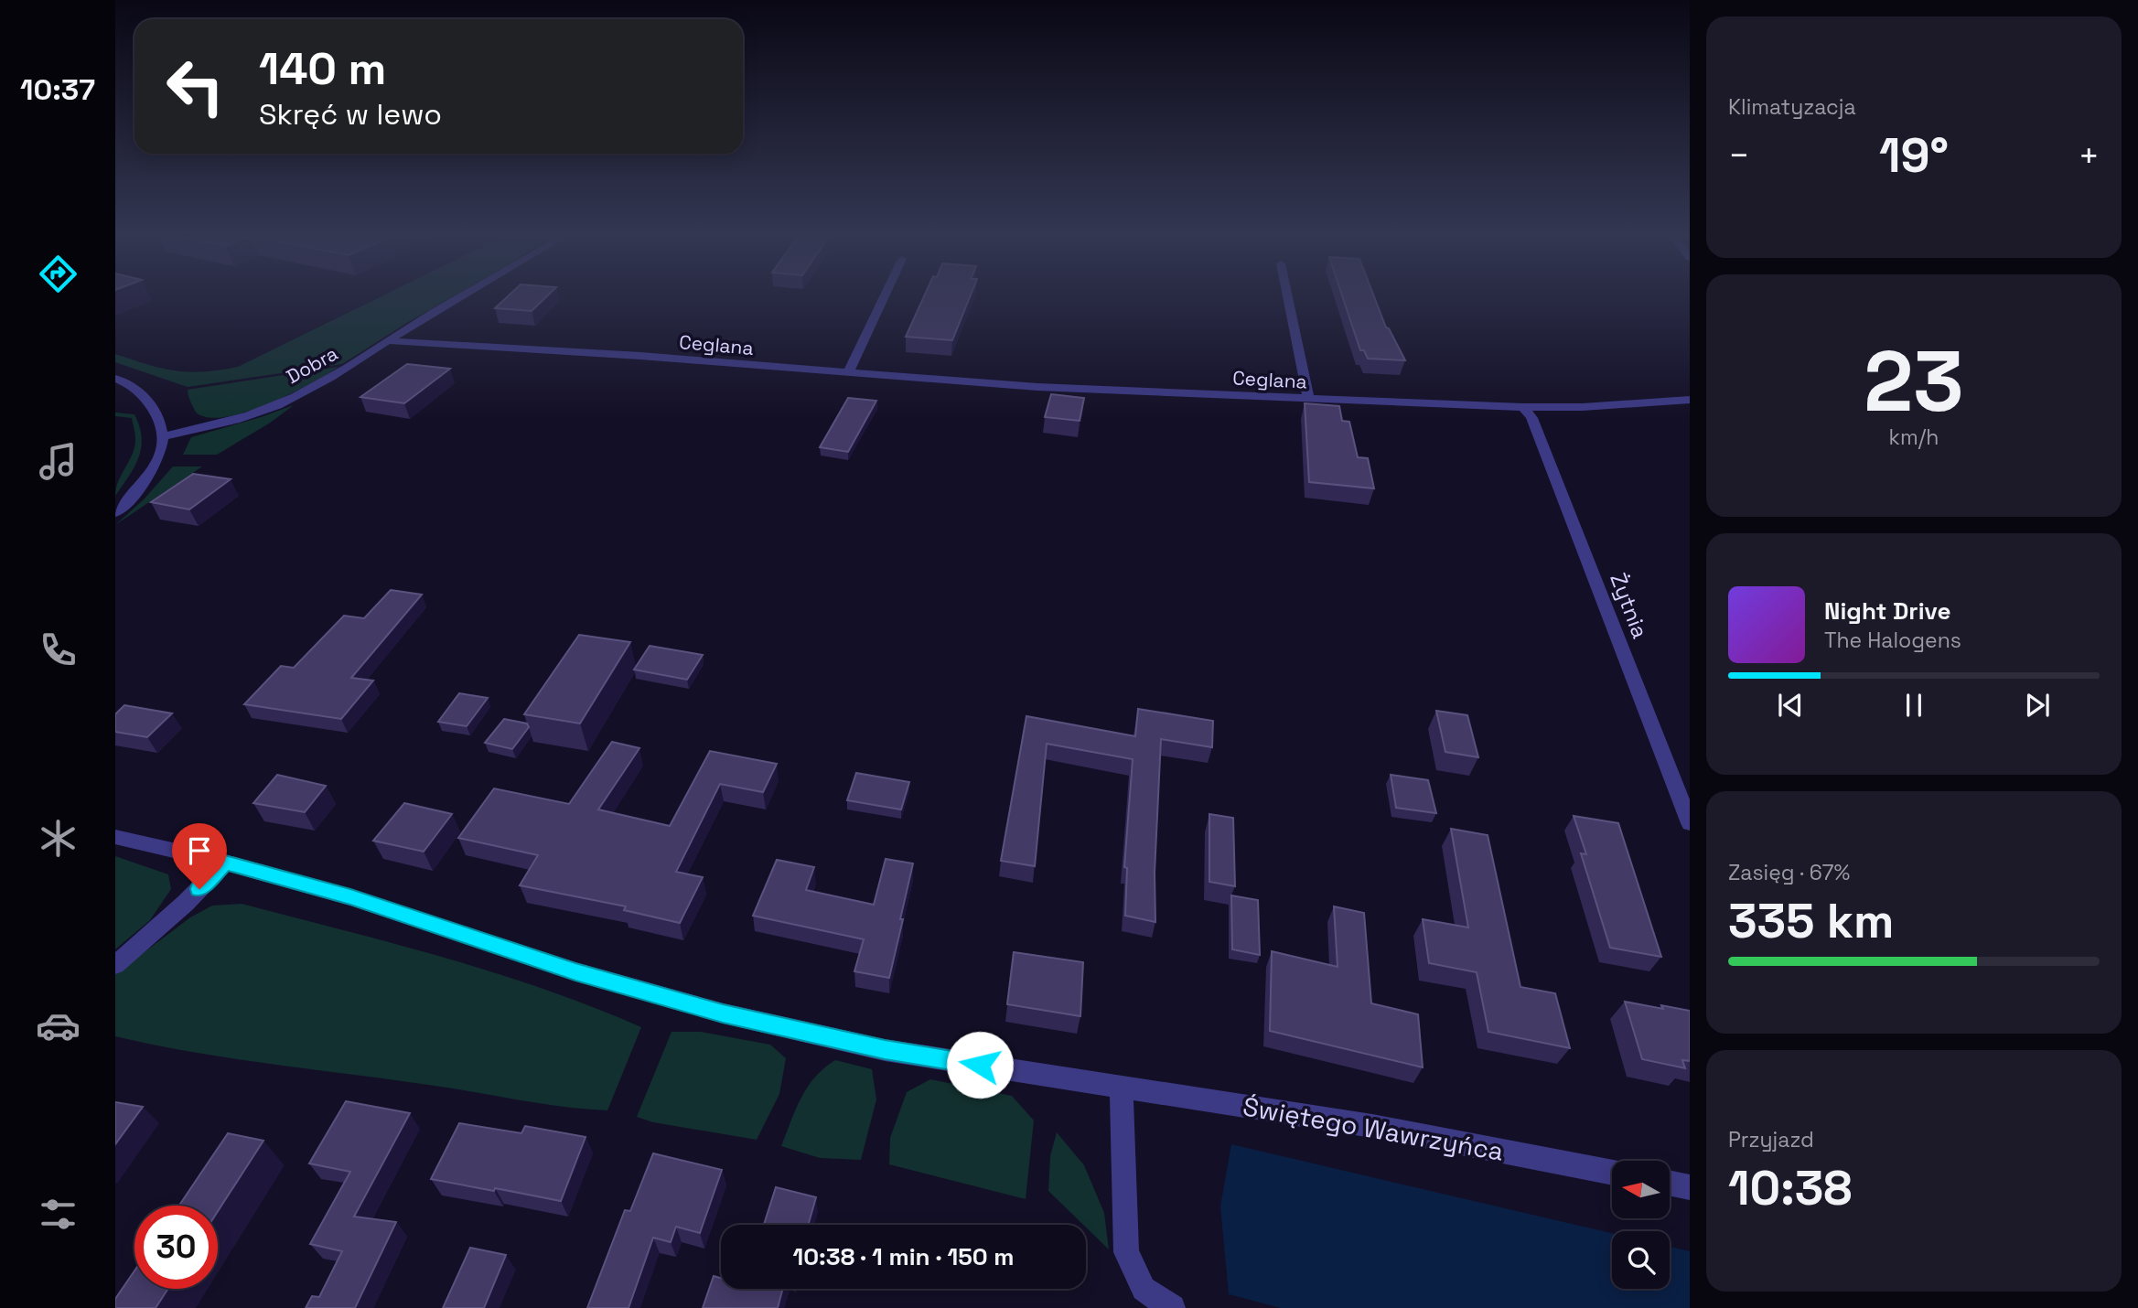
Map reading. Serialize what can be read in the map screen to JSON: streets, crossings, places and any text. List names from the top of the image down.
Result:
{
  "streets": {
    "street": [
      "Ceglana",
      "Dobra",
      "Żytnia",
      "Świętego Wawrzyńca"
    ]
  },
  "crossings": [
    ["Ceglana", "Dobra"],
    ["Ceglana", "Żytnia"]
  ],
  "north": "left",
  "page": {
    "tabs": "10:37",
    "tile": [
      "Klimatyzacja",
      ["23", "km/h"],
      ["Zasięg · 67%", "335 km"],
      ["Przyjazd", "10:38"]
    ],
    "turn": ["140 m", "Skręć w lewo"],
    "heat": ["−", "19°", "+"],
    "song": ["Night Drive", "The Halogens"],
    "limit": "30",
    "trip": "10:38 · 1 min · 150 m"
  }
}
